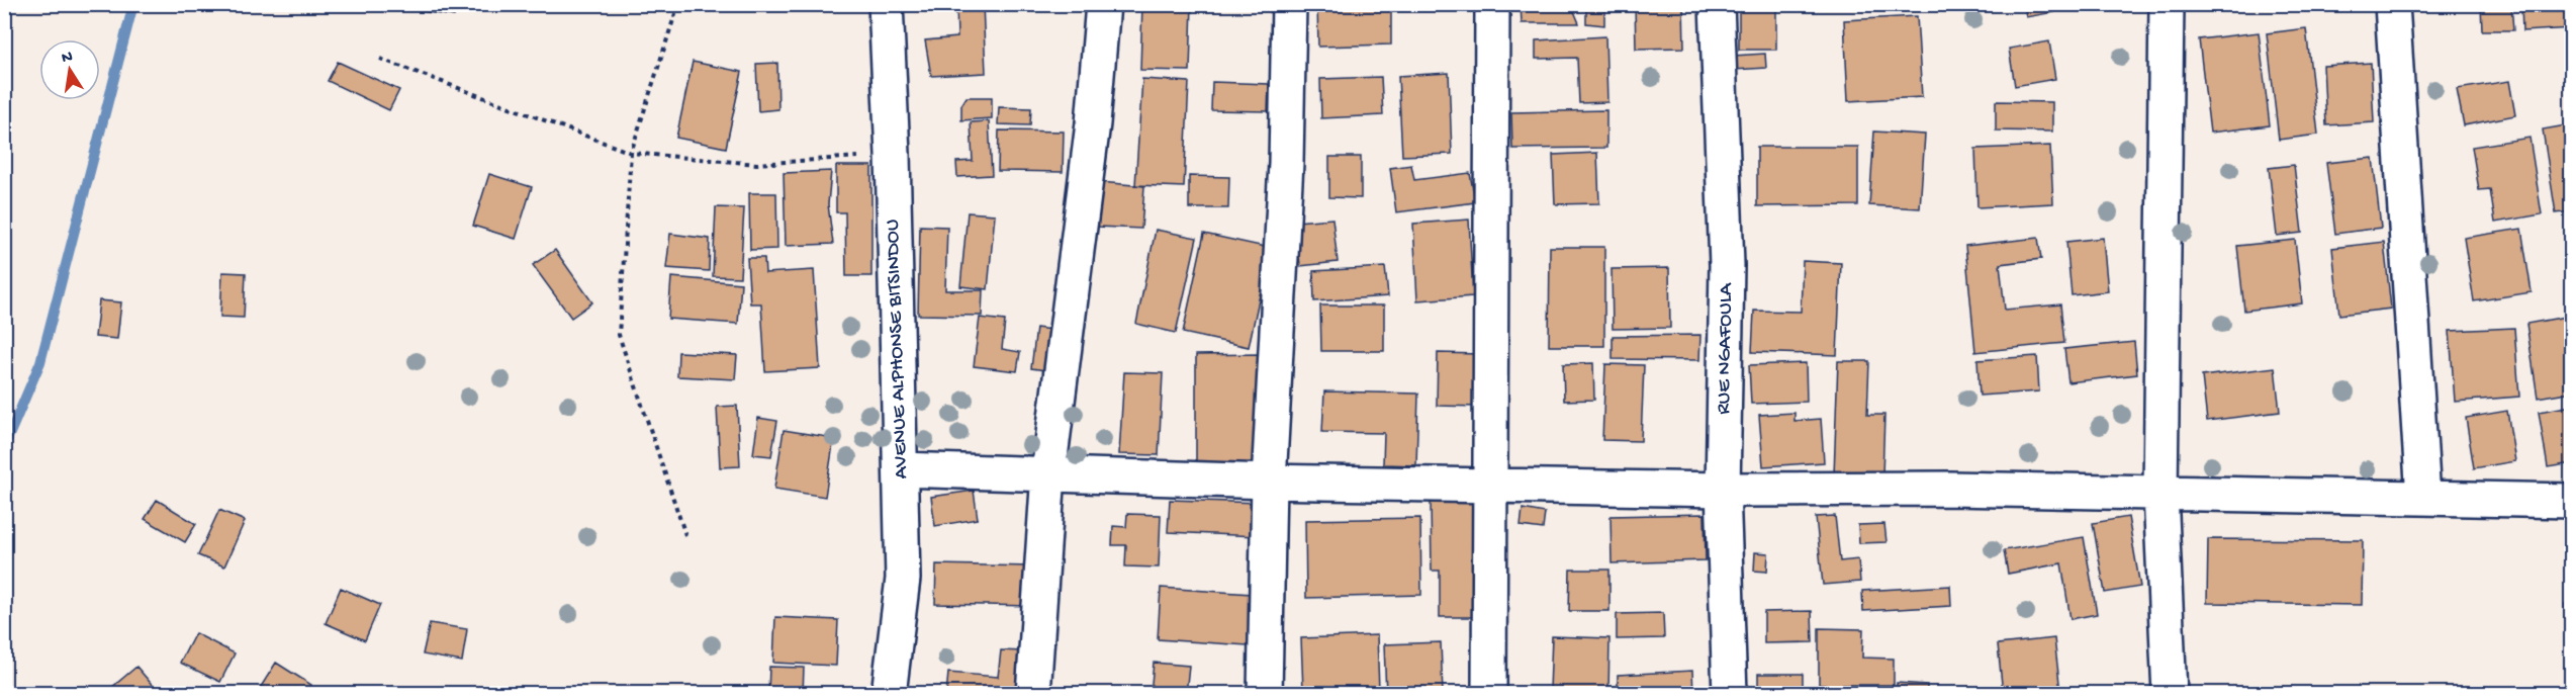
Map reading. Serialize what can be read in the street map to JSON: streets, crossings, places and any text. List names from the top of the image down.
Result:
{
  "streets": {
    "street": ["AVENUE ALPHONSE BITSINDOU", "RUE NGAFOULA"]
  },
  "north": "top"
}
